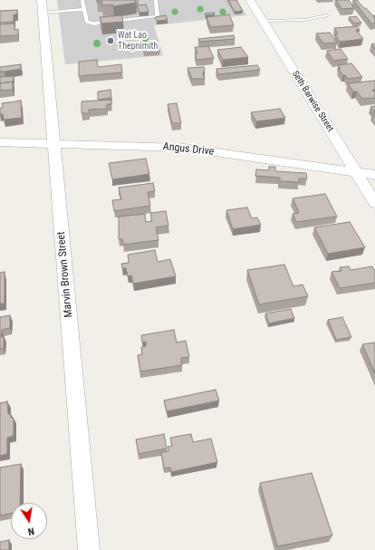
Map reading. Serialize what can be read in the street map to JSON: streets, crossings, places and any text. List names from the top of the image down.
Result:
{
  "streets": {
    "street": ["Seth Barwise Street", "Angus Drive", "Marvin Brown Street"]
  },
  "crossings": [
    ["Seth Barwise Street", "Angus Drive"],
    ["Angus Drive", "Marvin Brown Street"]
  ],
  "places": ["Wat Lao Thepnimith"],
  "north": "bottom"
}
